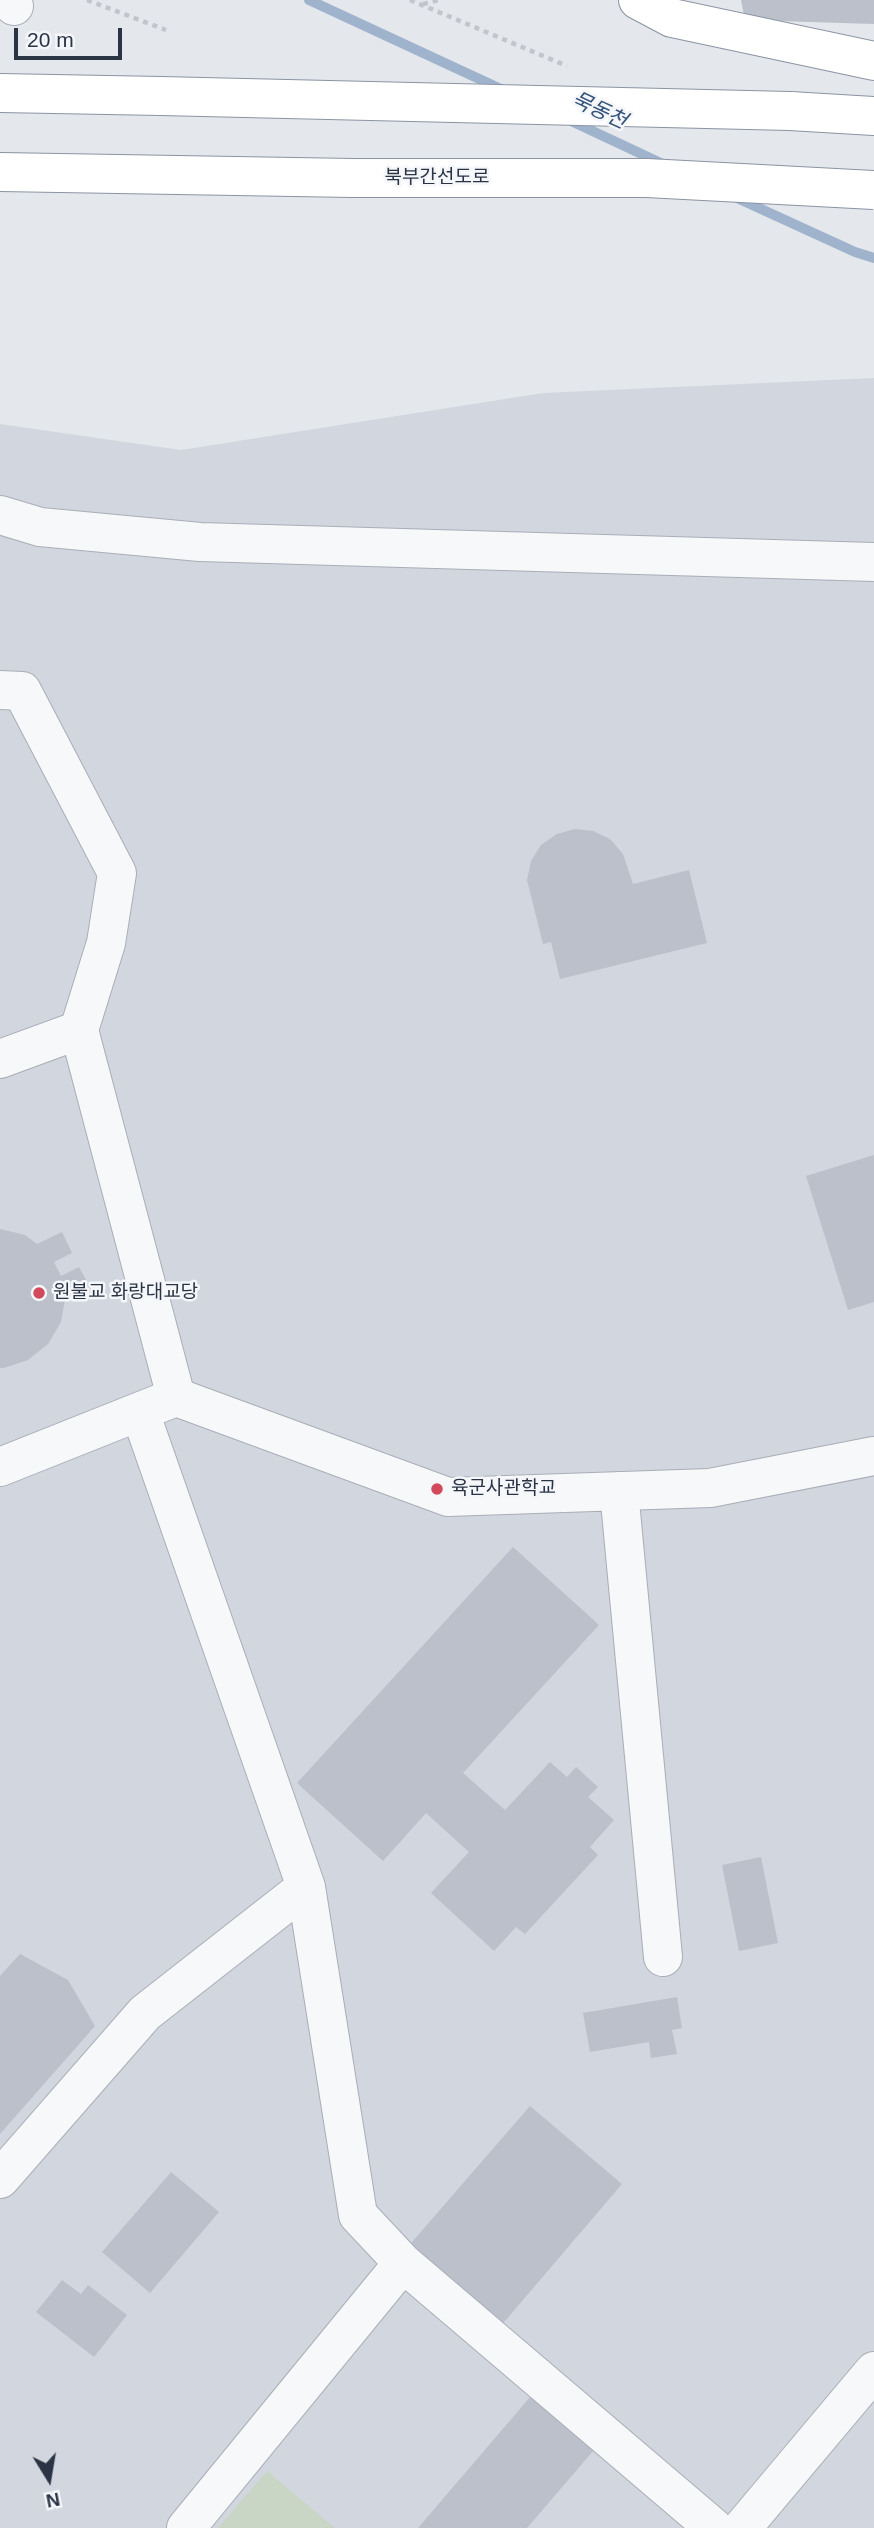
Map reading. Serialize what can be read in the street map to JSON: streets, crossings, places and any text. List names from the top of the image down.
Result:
{
  "streets": {
    "highway": ["북부간선도로"]
  },
  "water": ["묵동천"],
  "places": ["원불교 화랑대교당", "육군사관학교"],
  "scale_bar": "20 m",
  "north": "bottom"
}
